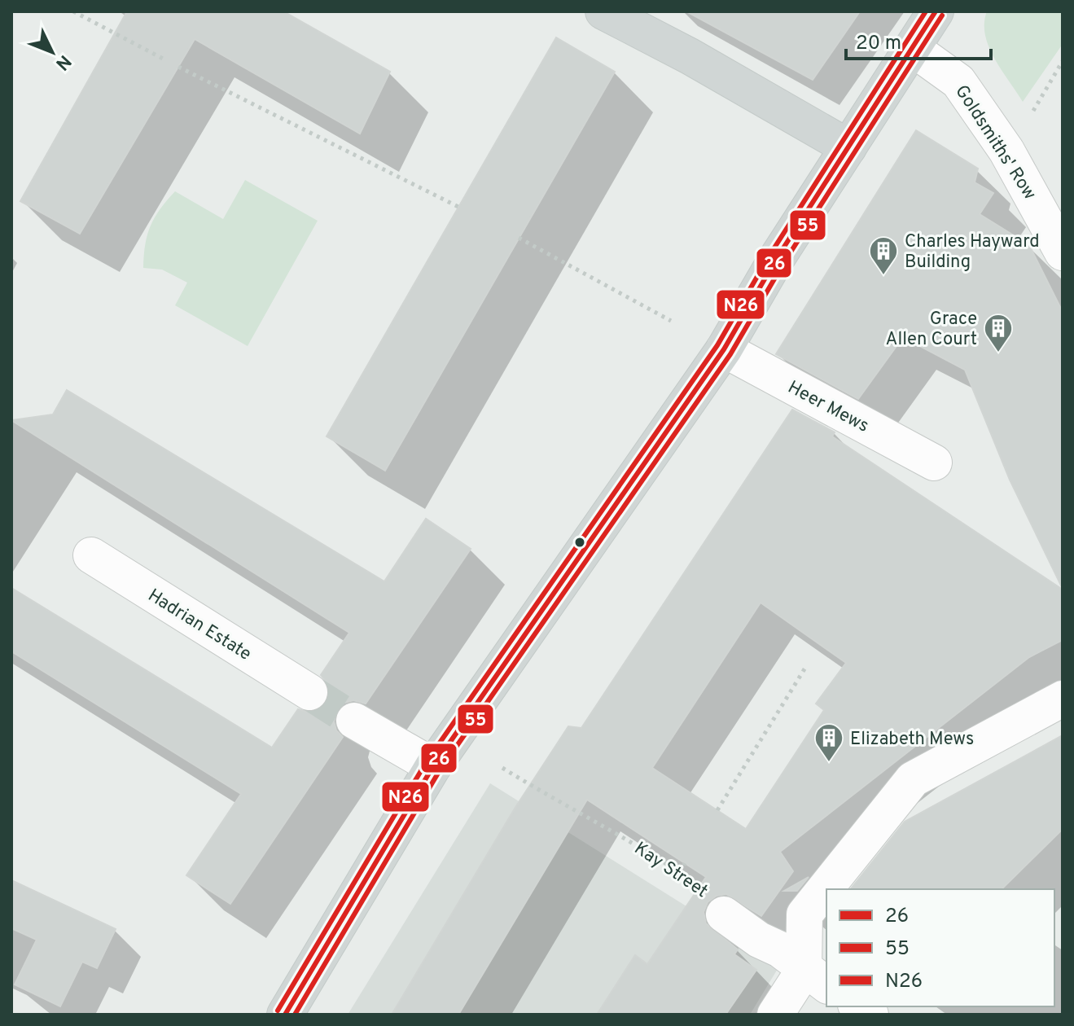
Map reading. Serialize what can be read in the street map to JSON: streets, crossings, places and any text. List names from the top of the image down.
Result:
{
  "streets": {
    "street": [
      "Goldsmiths' Row",
      "Heer Mews",
      "Hadrian Estate",
      "Kay Street"
    ]
  },
  "places": {
    "building": ["Charles Hayward Building", "Grace Allen Court", "Elizabeth Mews"]
  },
  "lines": ["transit line 26", "transit line N26", "transit line 55"],
  "legend": ["26", "55", "N26"],
  "scale_bar": "20 m",
  "north": "bottom right"
}
